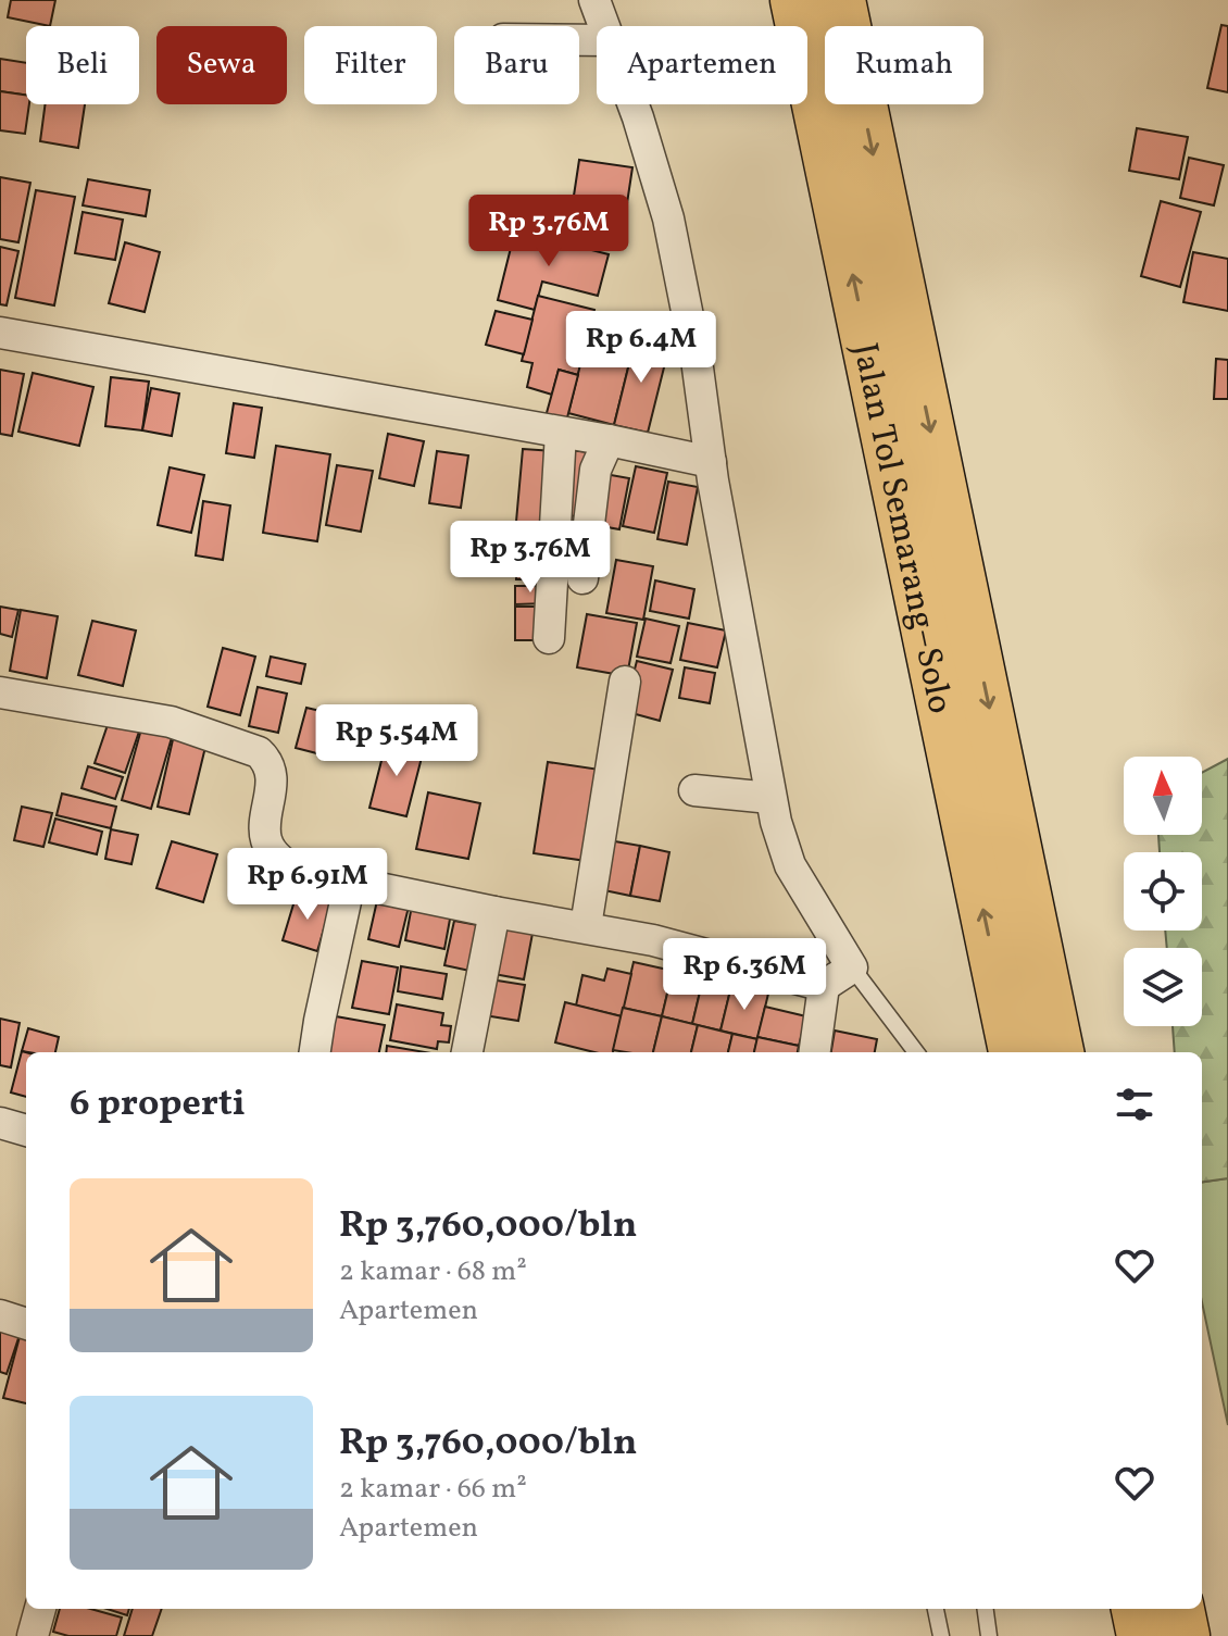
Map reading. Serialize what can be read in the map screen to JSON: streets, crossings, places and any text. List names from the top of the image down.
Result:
{
  "streets": {
    "highway": ["Jalan Tol Semarang–Solo"]
  },
  "north": "top",
  "page": {
    "chip": [
      "Beli",
      "Sewa",
      "Filter",
      "Baru",
      "Apartemen",
      "Rumah"
    ],
    "price": [
      "Rp 3.76M",
      "Rp 6.4M",
      "Rp 3.76M",
      "Rp 5.54M",
      "Rp 6.91M",
      "Rp 6.36M"
    ],
    "heading": "6 properti",
    "list": [
      {
        "name": "Rp 3,760,000/bln",
        "note": "2 kamar · 68 m² · Apartemen"
      },
      {
        "name": "Rp 3,760,000/bln",
        "note": "2 kamar · 66 m² · Apartemen"
      }
    ]
  }
}
